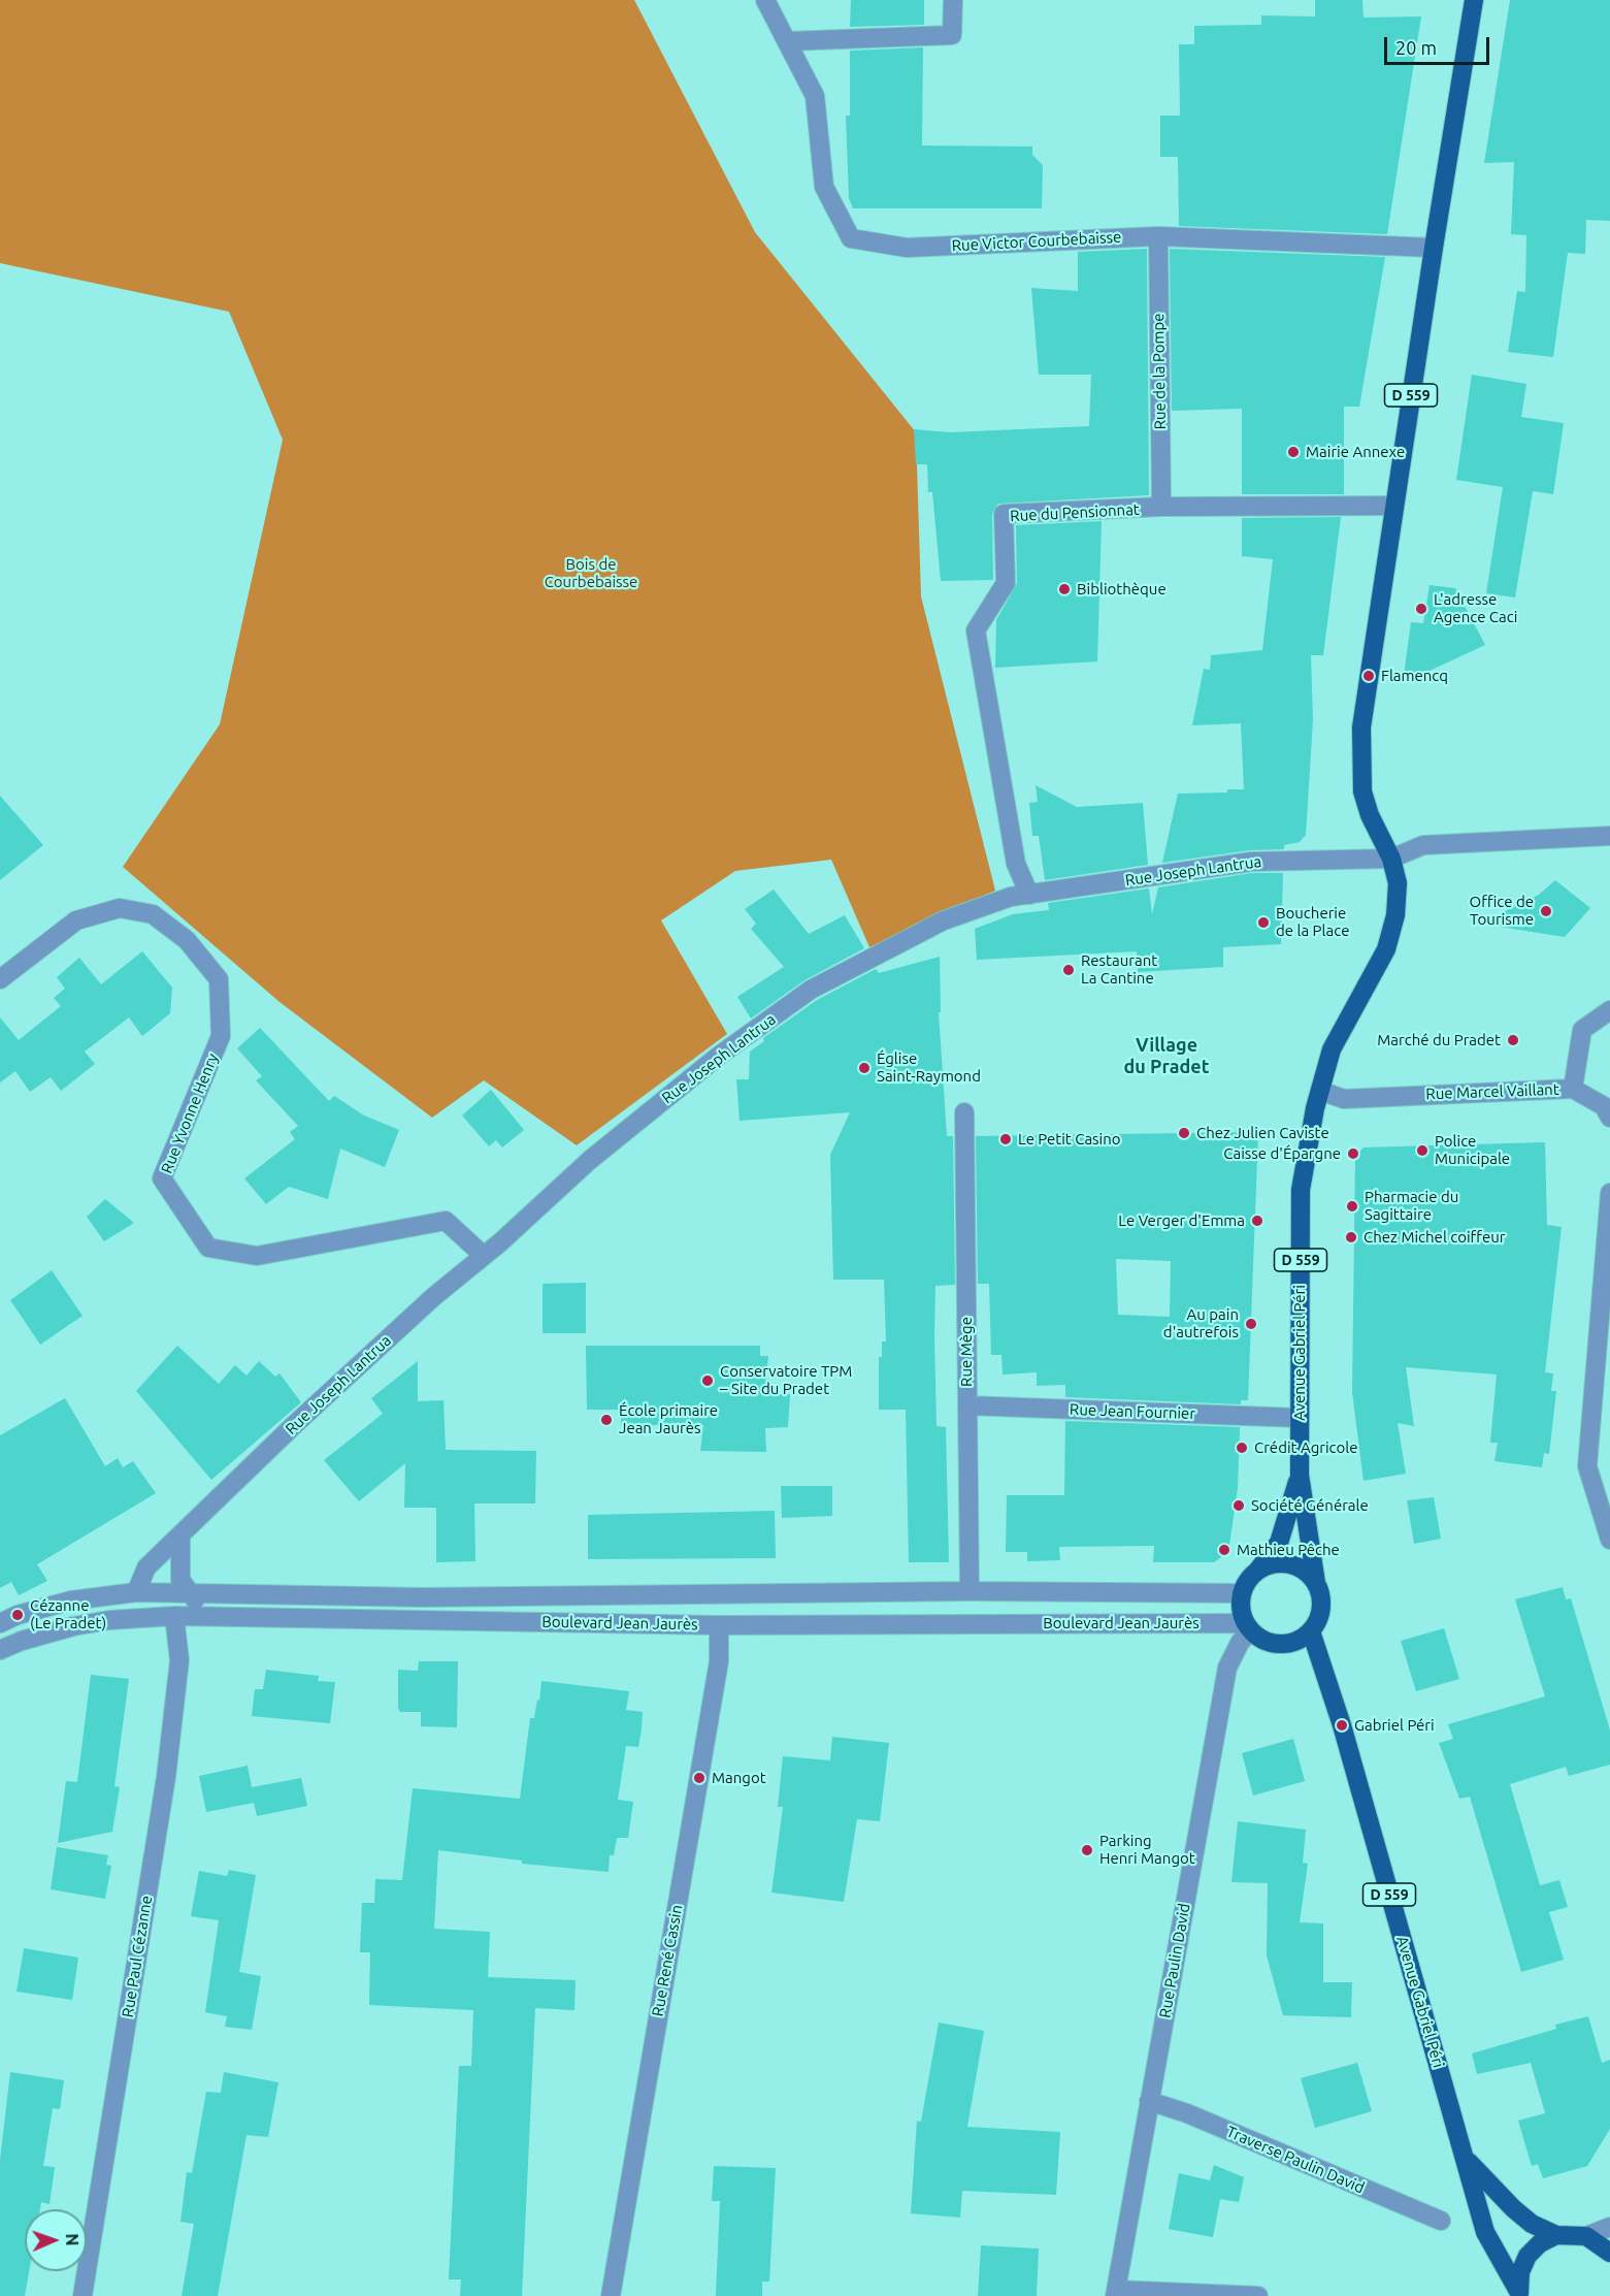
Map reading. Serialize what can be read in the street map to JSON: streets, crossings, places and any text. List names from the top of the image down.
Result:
{
  "streets": {
    "main road": ["D 559", "Avenue Gabriel Péri"],
    "street": [
      "Rue Victor Courbebaisse",
      "Rue de la Pompe",
      "Rue du Pensionnat",
      "Rue Joseph Lantrua",
      "Rue Marcel Vaillant",
      "Rue Yvonne Henry",
      "Rue Mège",
      "Rue Jean Fournier",
      "Boulevard Jean Jaurès",
      "Rue Paul Cézanne",
      "Rue René Cassin",
      "Rue Paulin David",
      "Traverse Paulin David"
    ]
  },
  "crossings": [
    ["Rue Victor Courbebaisse", "Rue de la Pompe"],
    ["Rue Victor Courbebaisse", "D 559"],
    ["Rue de la Pompe", "Rue du Pensionnat"],
    ["D 559", "Rue du Pensionnat"],
    ["D 559", "Rue Joseph Lantrua"],
    ["D 559", "Avenue Gabriel Péri"],
    ["Rue du Pensionnat", "Rue Joseph Lantrua"],
    ["Rue Joseph Lantrua", "Rue Yvonne Henry"],
    ["Rue Joseph Lantrua", "Avenue Gabriel Péri"],
    ["Rue Joseph Lantrua", "Boulevard Jean Jaurès"],
    ["Rue Marcel Vaillant", "Avenue Gabriel Péri"],
    ["Rue Mège", "Rue Jean Fournier"],
    ["Rue Mège", "Boulevard Jean Jaurès"],
    ["Avenue Gabriel Péri", "Rue Jean Fournier"],
    ["Avenue Gabriel Péri", "Boulevard Jean Jaurès"],
    ["Avenue Gabriel Péri", "Rue Paulin David"],
    ["Boulevard Jean Jaurès", "Rue Paul Cézanne"],
    ["Boulevard Jean Jaurès", "Rue René Cassin"],
    ["Boulevard Jean Jaurès", "Rue Paulin David"],
    ["Rue Paulin David", "Traverse Paulin David"]
  ],
  "districts": ["Village du Pradet"],
  "parks": ["Bois de Courbebaisse"],
  "places": [
    "Mairie Annexe",
    "Bibliothèque",
    "L'adresse Agence Caci",
    "Flamencq",
    "Office de Tourisme",
    "Boucherie de la Place",
    "Restaurant La Cantine",
    "Marché du Pradet",
    "Église Saint-Raymond",
    "Chez Julien Caviste",
    "Le Petit Casino",
    "Police Municipale",
    "Caisse d'Épargne",
    "Pharmacie du Sagittaire",
    "Le Verger d'Emma",
    "Chez Michel coiffeur",
    "Au pain d'autrefois",
    "Conservatoire TPM – Site du Pradet",
    "École primaire Jean Jaurès",
    "Crédit Agricole",
    "Société Générale",
    "Mathieu Pêche",
    "Cézanne (Le Pradet)",
    "Gabriel Péri",
    "Mangot",
    "Parking Henri Mangot"
  ],
  "scale_bar": "20 m",
  "north": "right"
}
